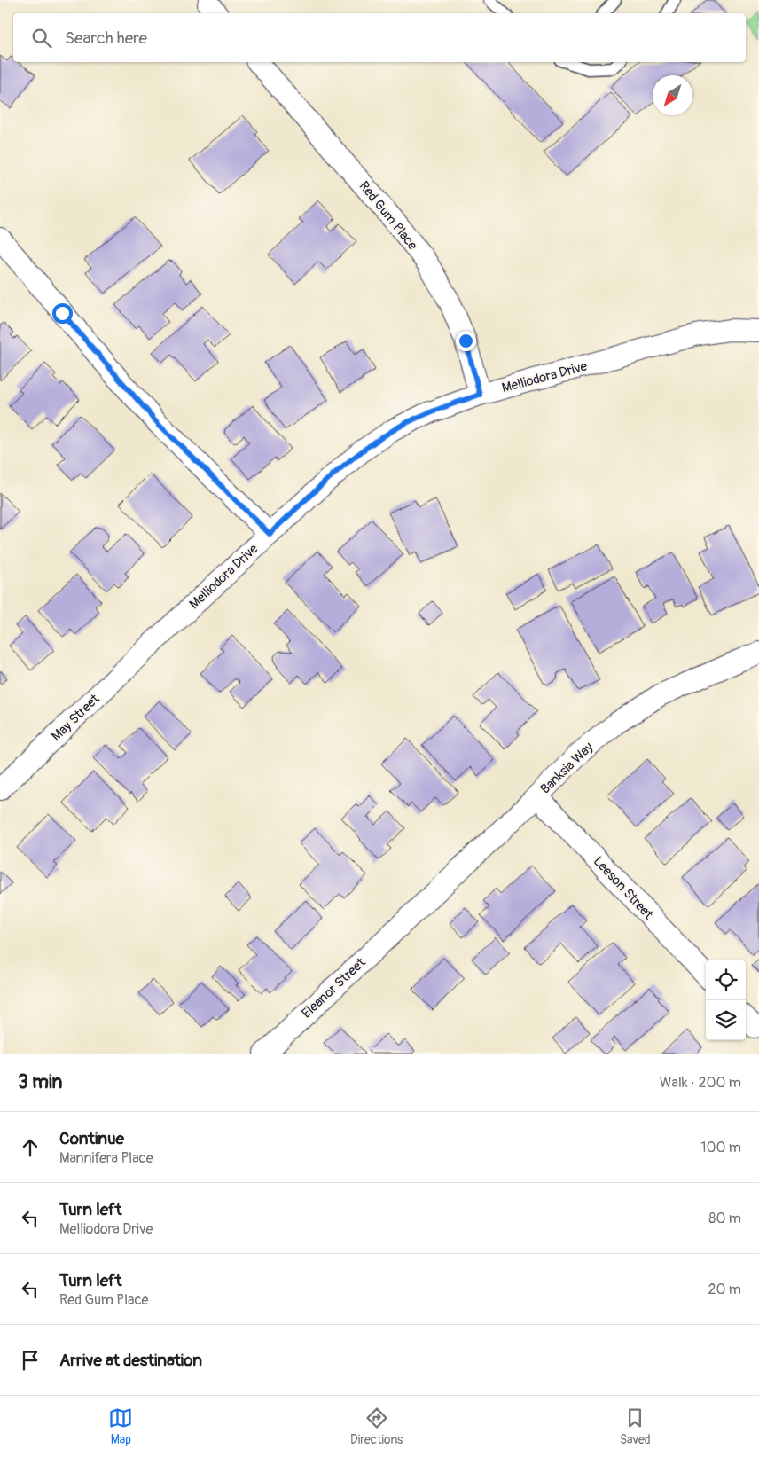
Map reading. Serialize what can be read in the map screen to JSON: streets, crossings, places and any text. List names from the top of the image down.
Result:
{
  "streets": {
    "street": [
      "Red Gum Place",
      "Melliodora Drive",
      "May Street",
      "Banksia Way",
      "Leeson Street",
      "Eleanor Street"
    ]
  },
  "crossings": [
    ["Red Gum Place", "Melliodora Drive"],
    ["Melliodora Drive", "May Street"],
    ["Banksia Way", "Leeson Street"],
    ["Banksia Way", "Eleanor Street"]
  ],
  "north": "bottom left",
  "page": {
    "search": "Search here",
    "heading": ["3 min", "Walk · 200 m"],
    "list": [
      ["Continue", "Mannifera Place", "100 m"],
      ["Turn left", "Melliodora Drive", "80 m"],
      ["Turn left", "Red Gum Place", "20 m"],
      "Arrive at destination"
    ],
    "nav": ["Map", "Directions", "Saved"]
  }
}
